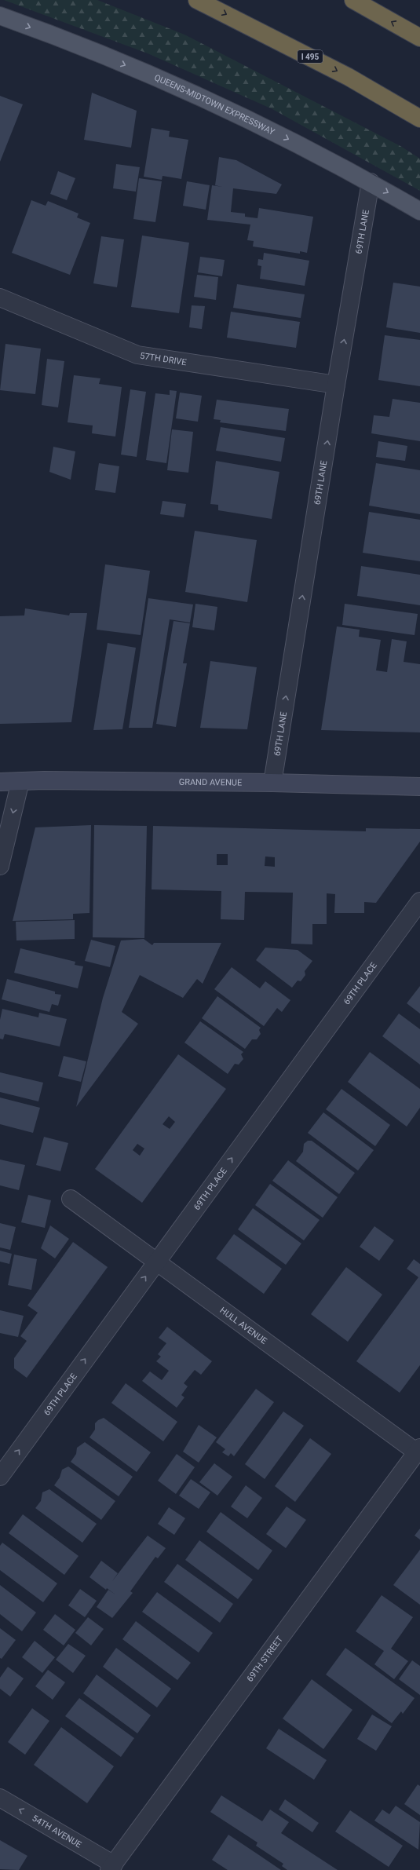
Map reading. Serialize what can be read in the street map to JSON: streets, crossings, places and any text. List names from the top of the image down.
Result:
{
  "streets": {
    "highway": ["I 495"],
    "main road": ["QUEENS-MIDTOWN EXPRESSWAY", "GRAND AVENUE"],
    "street": [
      "69TH LANE",
      "57TH DRIVE",
      "69TH PLACE",
      "HULL AVENUE",
      "69TH STREET",
      "54TH AVENUE"
    ]
  },
  "crossings": [
    ["QUEENS-MIDTOWN EXPRESSWAY", "69TH LANE"],
    ["69TH LANE", "57TH DRIVE"],
    ["69TH LANE", "GRAND AVENUE"],
    ["69TH PLACE", "HULL AVENUE"],
    ["HULL AVENUE", "69TH STREET"],
    ["69TH STREET", "54TH AVENUE"]
  ],
  "one_way": [
    "QUEENS-MIDTOWN EXPRESSWAY",
    "69TH LANE",
    "69TH PLACE",
    "54TH AVENUE"
  ]
}
